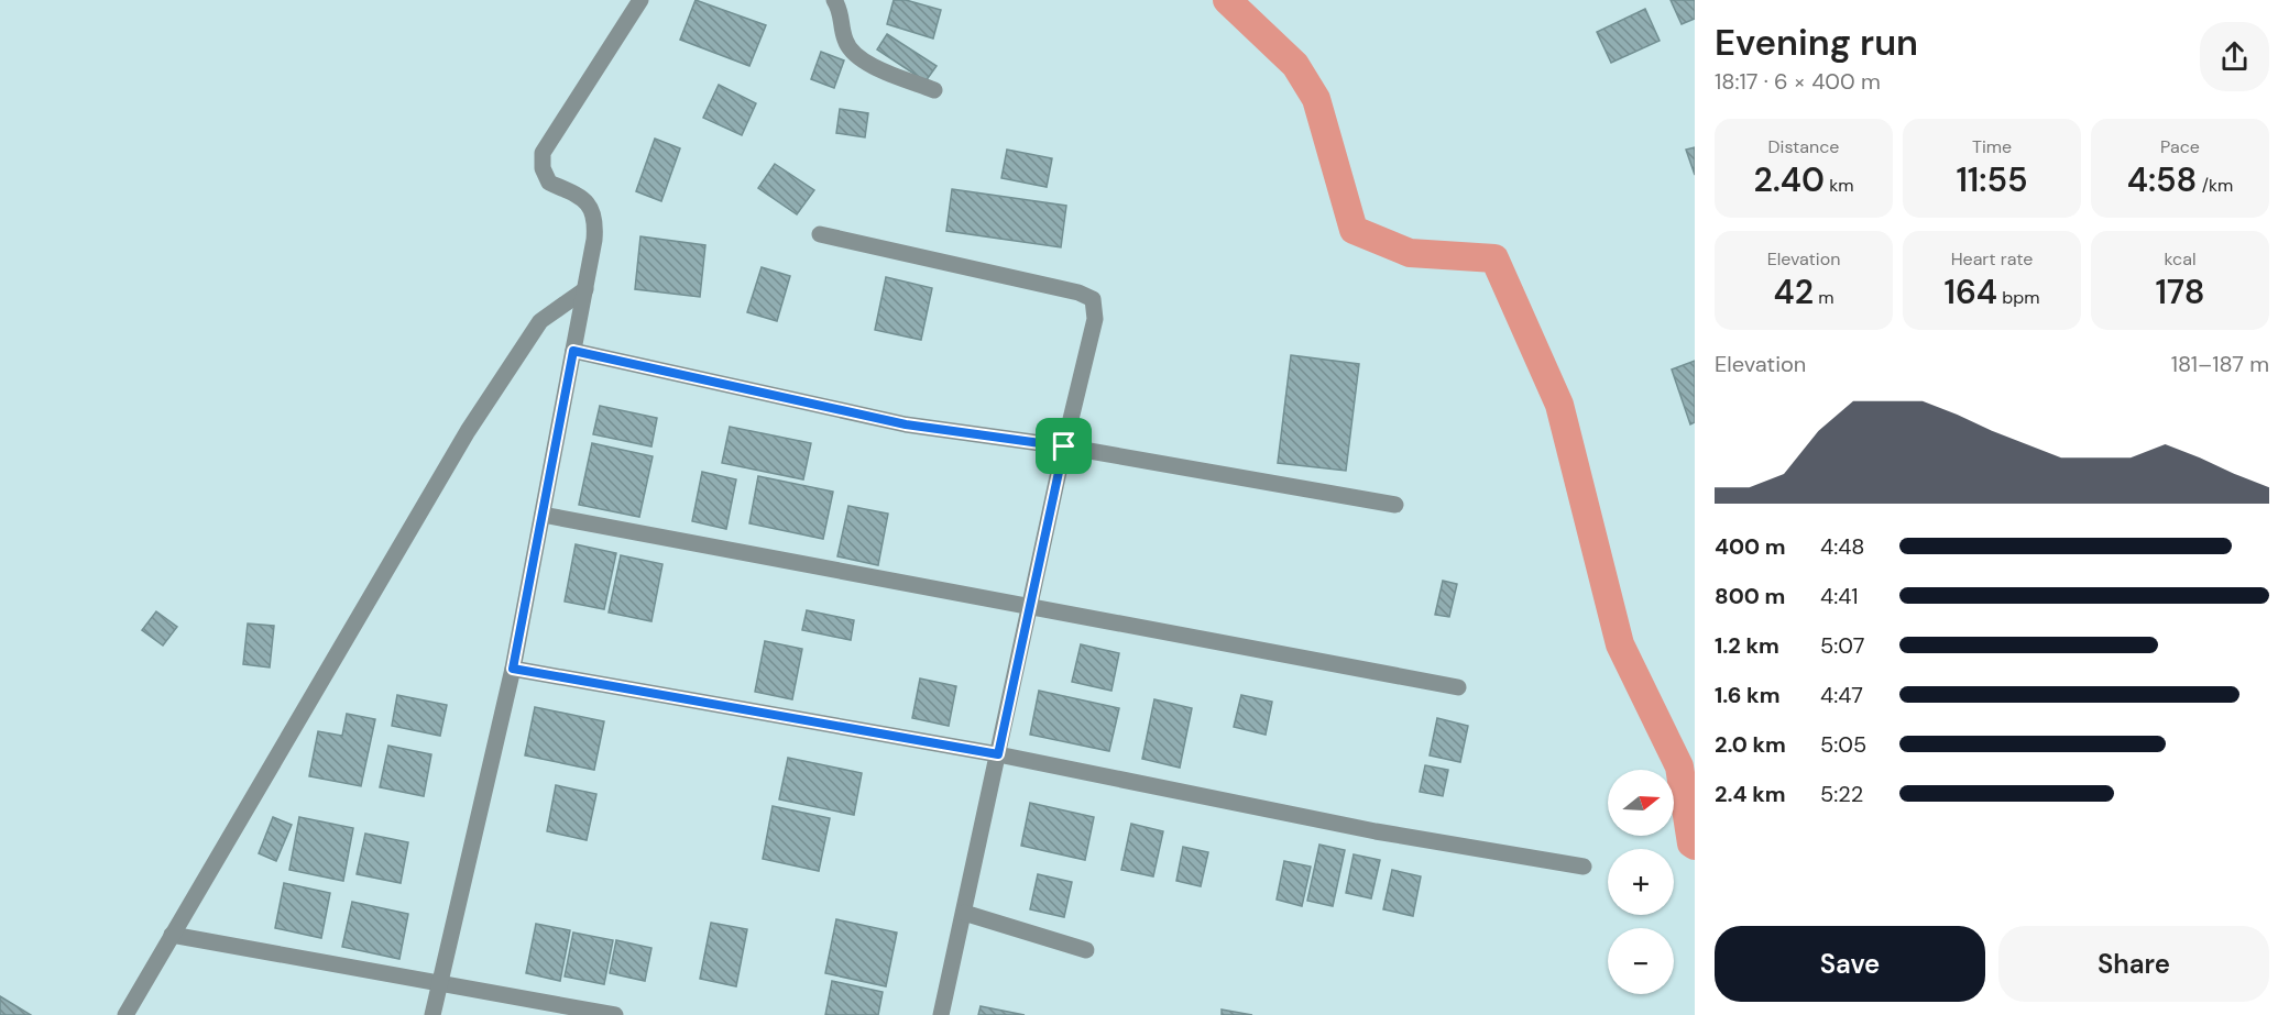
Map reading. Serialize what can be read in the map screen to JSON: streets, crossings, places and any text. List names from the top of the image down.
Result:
{
  "north": "right",
  "page": {
    "heading": ["Evening run", "18:17 · 6 × 400 m"],
    "stats": [
      ["Distance", "2.40 km"],
      ["Time", "11:55"],
      ["Pace", "4:58 /km"],
      ["Elevation", "42 m"],
      ["Heart rate", "164 bpm"],
      ["kcal", "178"]
    ],
    "chart": ["Elevation", "181–187 m"],
    "list": [
      {
        "name": "400 m",
        "note": "4:48"
      },
      {
        "name": "800 m",
        "note": "4:41"
      },
      {
        "name": "1.2 km",
        "note": "5:07"
      },
      {
        "name": "1.6 km",
        "note": "4:47"
      },
      {
        "name": "2.0 km",
        "note": "5:05"
      },
      {
        "name": "2.4 km",
        "note": "5:22"
      }
    ],
    "map_buttons": ["+", "−"],
    "buttons": ["Save", "Share"]
  }
}
